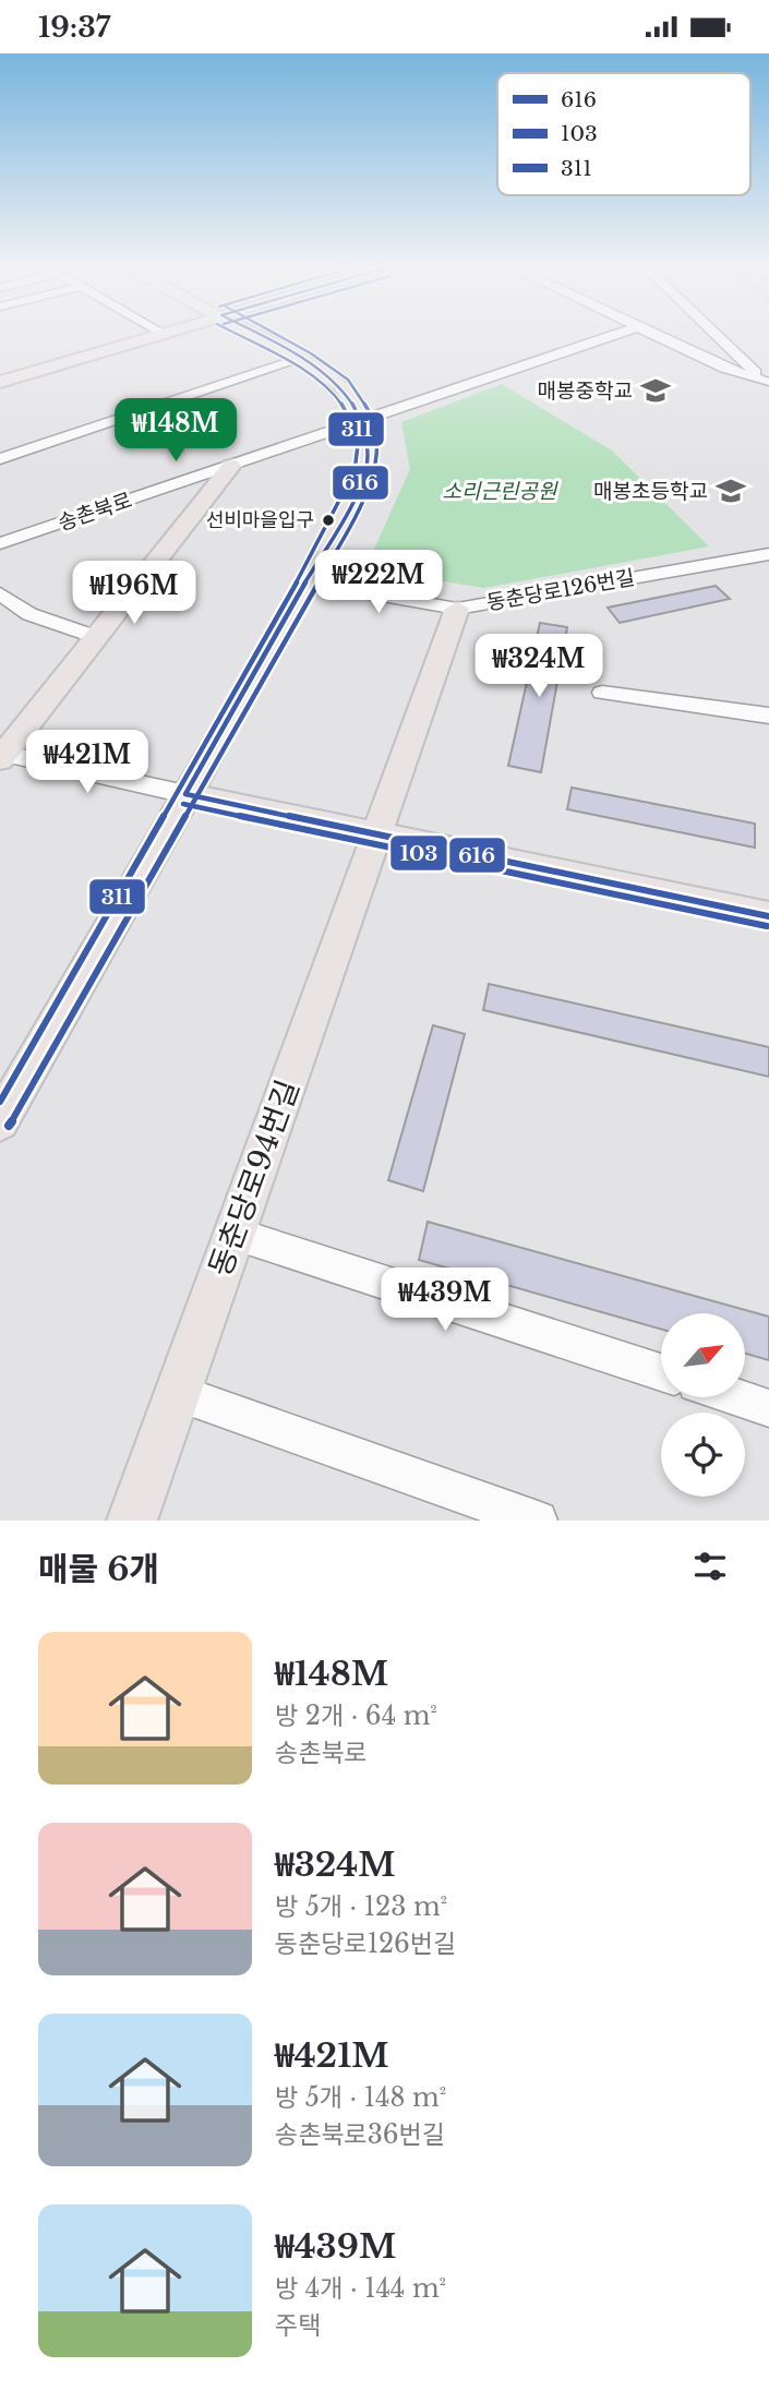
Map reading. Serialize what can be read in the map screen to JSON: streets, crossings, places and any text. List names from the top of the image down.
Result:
{
  "streets": {
    "main road": ["동춘당로94번길"],
    "street": ["송촌북로", "동춘당로126번길"]
  },
  "parks": ["소리근린공원"],
  "places": {
    "school or university": ["매봉중학교", "매봉초등학교"],
    "other": ["선비마을입구"]
  },
  "lines": ["transit line 616", "transit line 103", "transit line 311"],
  "legend": ["616", "103", "311"],
  "north": "top right",
  "page": {
    "status": "19:37",
    "price": [
      "₩148M",
      "₩222M",
      "₩196M",
      "₩324M",
      "₩421M",
      "₩439M"
    ],
    "heading": "매물 6개",
    "list": [
      {
        "name": "₩148M",
        "note": "방 2개 · 64 m² · 송촌북로"
      },
      {
        "name": "₩324M",
        "note": "방 5개 · 123 m² · 동춘당로126번길"
      },
      {
        "name": "₩421M",
        "note": "방 5개 · 148 m² · 송촌북로36번길"
      },
      {
        "name": "₩439M",
        "note": "방 4개 · 144 m² · 주택"
      }
    ]
  }
}
